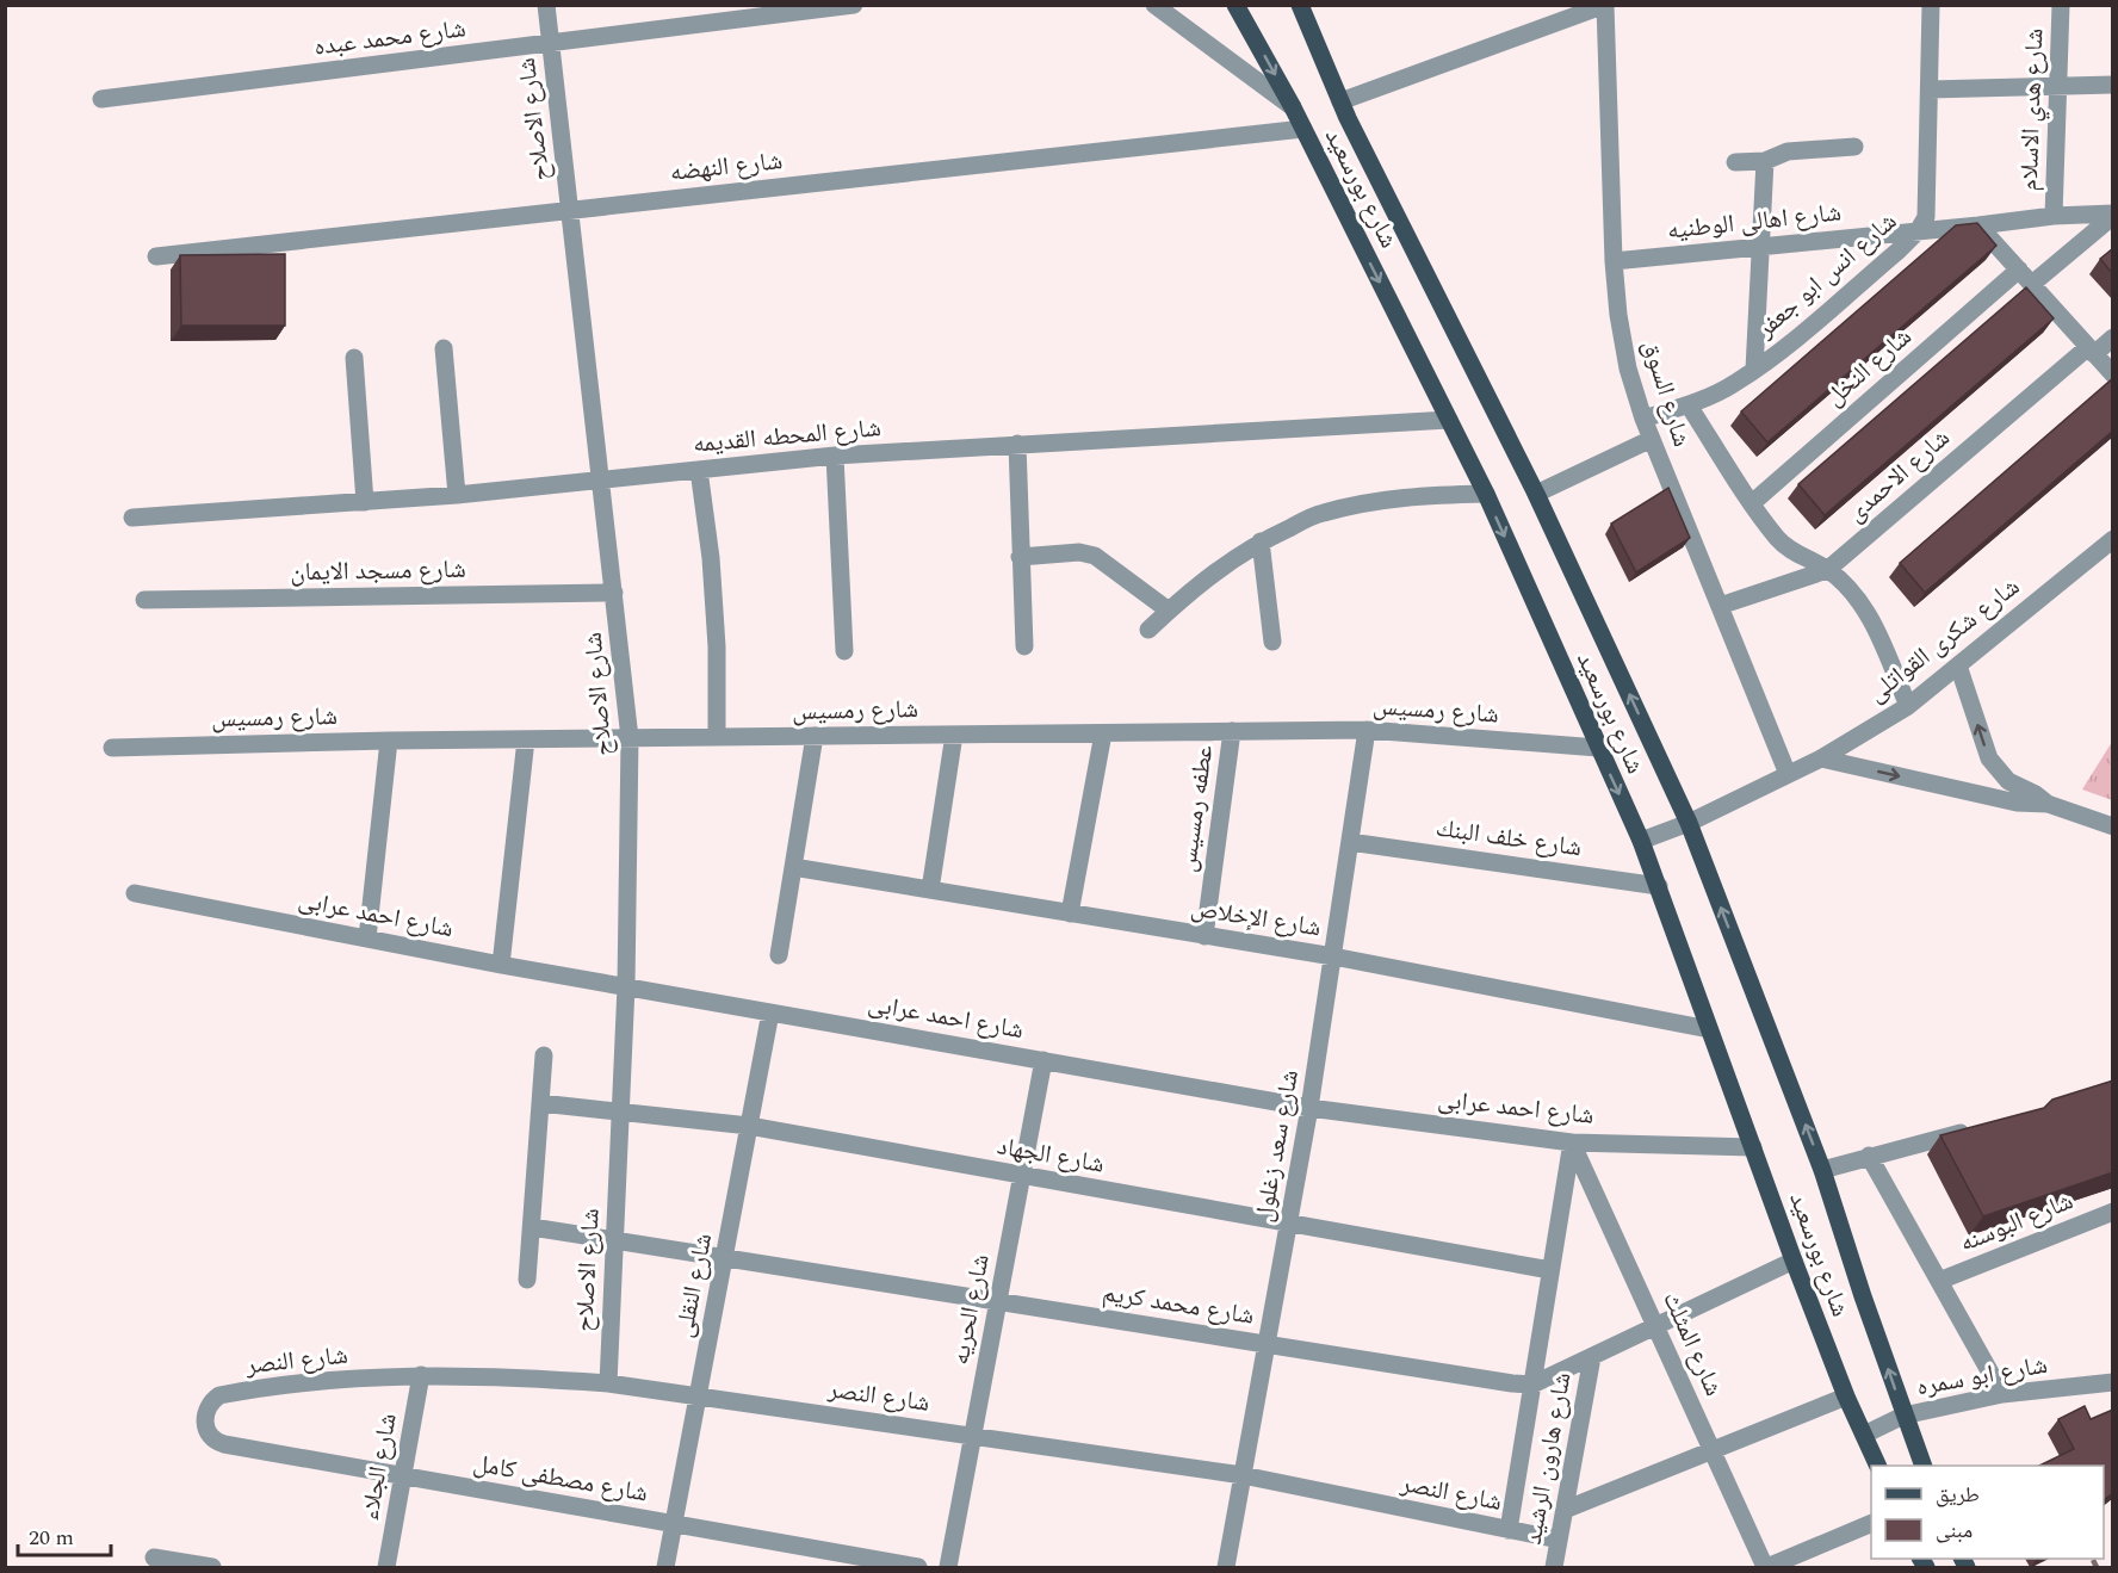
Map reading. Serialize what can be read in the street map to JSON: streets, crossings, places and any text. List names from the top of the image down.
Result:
{
  "streets": {
    "main road": ["شارع بورسعيد"],
    "street": [
      "شارع محمد عبده",
      "شارع هدي الاسلام",
      "شارع الاصلاح",
      "شارع النهضه",
      "شارع اهالى الوطنيه",
      "شارع انس ابو جعفر",
      "شارع النخل",
      "شارع السوق",
      "شارع المحطه القديمه",
      "شارع الاحمدى",
      "شارع مسجد الايمان",
      "شارع شكرى القواتلى",
      "شارع رمسيس",
      "عطفه رمسيس",
      "شارع خلف البنك",
      "شارع احمد عرابى",
      "شارع الإخلاص",
      "شارع سعد زغلول",
      "شارع الجهاد",
      "شارع البوسنه",
      "شارع النقلى",
      "شارع محمد كريم",
      "شارع الحريه",
      "شارع المثلث",
      "شارع النصر",
      "شارع ابو سمره",
      "شارع هارون الرشيد",
      "شارع الجلاء",
      "شارع مصطفى كامل"
    ]
  },
  "crossings": [
    ["شارع محمد عبده", "شارع الاصلاح"],
    ["شارع هدي الاسلام", "شارع اهالى الوطنيه"],
    ["شارع الاصلاح", "شارع النهضه"],
    ["شارع الاصلاح", "شارع المحطه القديمه"],
    ["شارع الاصلاح", "شارع مسجد الايمان"],
    ["شارع الاصلاح", "شارع رمسيس"],
    ["شارع الاصلاح", "شارع احمد عرابى"],
    ["شارع الاصلاح", "شارع الجهاد"],
    ["شارع الاصلاح", "شارع محمد كريم"],
    ["شارع الاصلاح", "شارع النصر"],
    ["شارع النهضه", "شارع بورسعيد"],
    ["شارع بورسعيد", "شارع المحطه القديمه"],
    ["شارع بورسعيد", "شارع شكرى القواتلى"],
    ["شارع بورسعيد", "شارع رمسيس"],
    ["شارع بورسعيد", "شارع خلف البنك"],
    ["شارع بورسعيد", "شارع احمد عرابى"],
    ["شارع بورسعيد", "شارع الإخلاص"],
    ["شارع بورسعيد", "شارع ابو سمره"],
    ["شارع اهالى الوطنيه", "شارع انس ابو جعفر"],
    ["شارع اهالى الوطنيه", "شارع السوق"],
    ["شارع انس ابو جعفر", "شارع السوق"],
    ["شارع السوق", "شارع الاحمدى"],
    ["شارع السوق", "شارع شكرى القواتلى"],
    ["شارع رمسيس", "عطفه رمسيس"],
    ["شارع رمسيس", "شارع سعد زغلول"],
    ["عطفه رمسيس", "شارع الإخلاص"],
    ["شارع خلف البنك", "شارع سعد زغلول"],
    ["شارع احمد عرابى", "شارع سعد زغلول"],
    ["شارع احمد عرابى", "شارع النقلى"],
    ["شارع احمد عرابى", "شارع الحريه"],
    ["شارع احمد عرابى", "شارع المثلث"],
    ["شارع الإخلاص", "شارع سعد زغلول"],
    ["شارع سعد زغلول", "شارع الجهاد"],
    ["شارع سعد زغلول", "شارع محمد كريم"],
    ["شارع سعد زغلول", "شارع النصر"],
    ["شارع الجهاد", "شارع النقلى"],
    ["شارع الجهاد", "شارع الحريه"],
    ["شارع النقلى", "شارع محمد كريم"],
    ["شارع النقلى", "شارع النصر"],
    ["شارع النقلى", "شارع مصطفى كامل"],
    ["شارع محمد كريم", "شارع الحريه"],
    ["شارع الحريه", "شارع النصر"],
    ["شارع النصر", "شارع هارون الرشيد"],
    ["شارع النصر", "شارع الجلاء"],
    ["شارع النصر", "شارع مصطفى كامل"],
    ["شارع الجلاء", "شارع مصطفى كامل"]
  ],
  "legend": ["طريق", "مبنى"],
  "scale_bar": "20 m"
}
